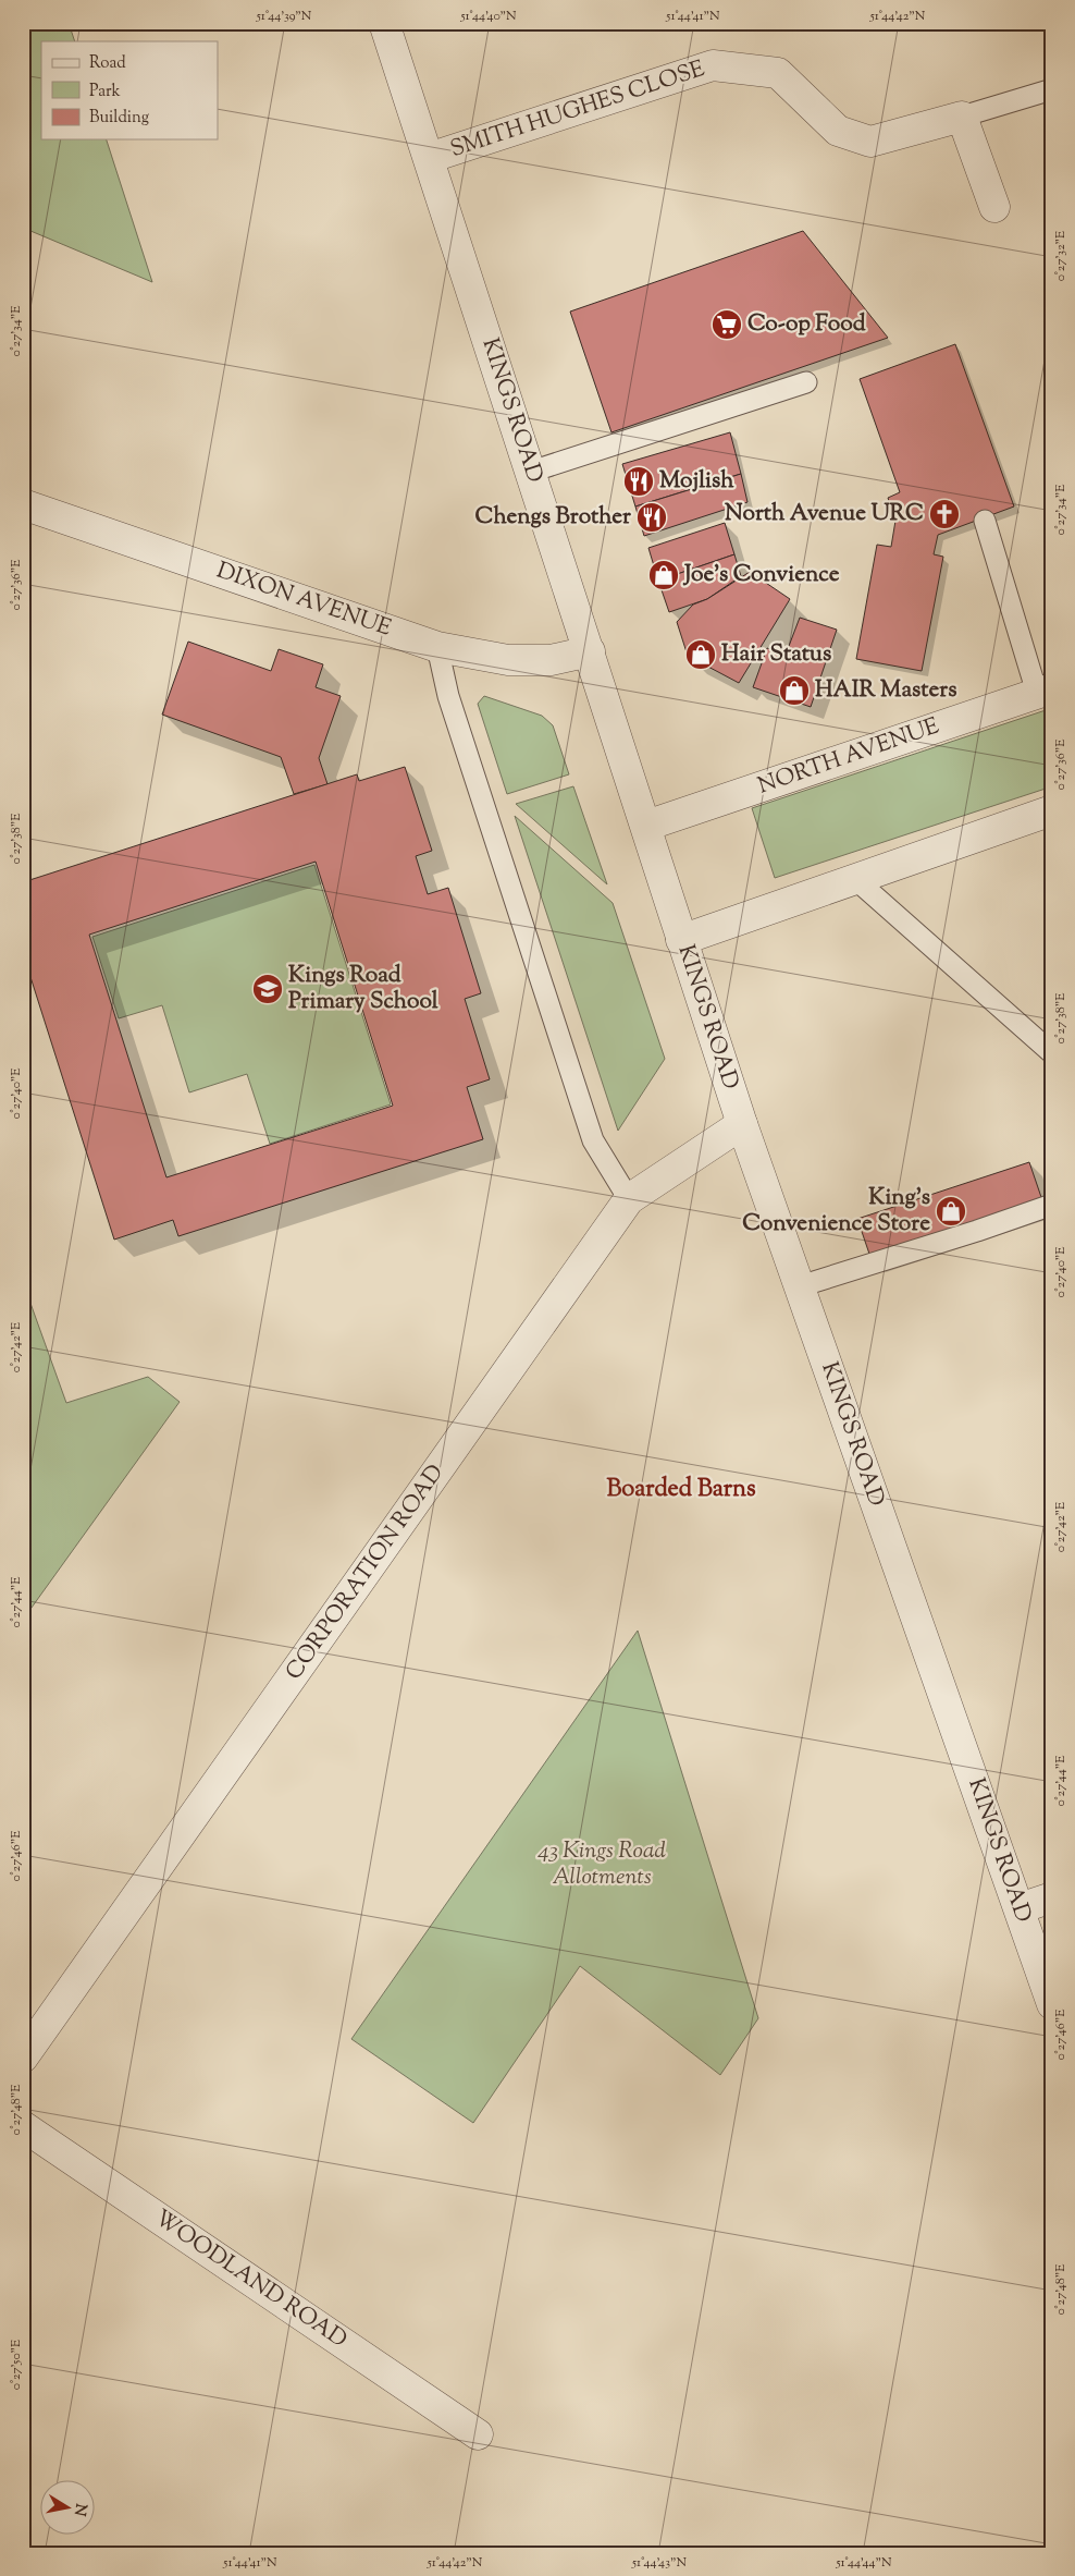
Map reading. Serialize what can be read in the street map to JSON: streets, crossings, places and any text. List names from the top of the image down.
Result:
{
  "streets": {
    "street": [
      "SMITH HUGHES CLOSE",
      "KINGS ROAD",
      "DIXON AVENUE",
      "NORTH AVENUE",
      "CORPORATION ROAD",
      "WOODLAND ROAD"
    ]
  },
  "crossings": [
    ["SMITH HUGHES CLOSE", "KINGS ROAD"],
    ["KINGS ROAD", "DIXON AVENUE"],
    ["KINGS ROAD", "NORTH AVENUE"],
    ["KINGS ROAD", "CORPORATION ROAD"]
  ],
  "districts": ["Boarded Barns"],
  "parks": ["43 Kings Road Allotments"],
  "places": {
    "supermarket": ["Co-op Food"],
    "restaurant": ["Mojlish", "Chengs Brother"],
    "church": ["North Avenue URC"],
    "shop": [
      "Joe's Convience",
      "Hair Status",
      "HAIR Masters",
      "King's Convenience Store"
    ],
    "school or university": ["Kings Road Primary School"]
  },
  "legend": ["Road", "Park", "Building"],
  "north": "right",
  "coordinates": [
    "51°44'39\"N",
    "51°44'40\"N",
    "51°44'41\"N",
    "51°44'42\"N",
    "0°27'32\"E",
    "0°27'34\"E",
    "0°27'36\"E",
    "0°27'38\"E",
    "0°27'40\"E",
    "0°27'42\"E",
    "0°27'44\"E",
    "0°27'46\"E",
    "0°27'48\"E",
    "0°27'50\"E",
    "51°44'43\"N",
    "51°44'44\"N"
  ]
}
